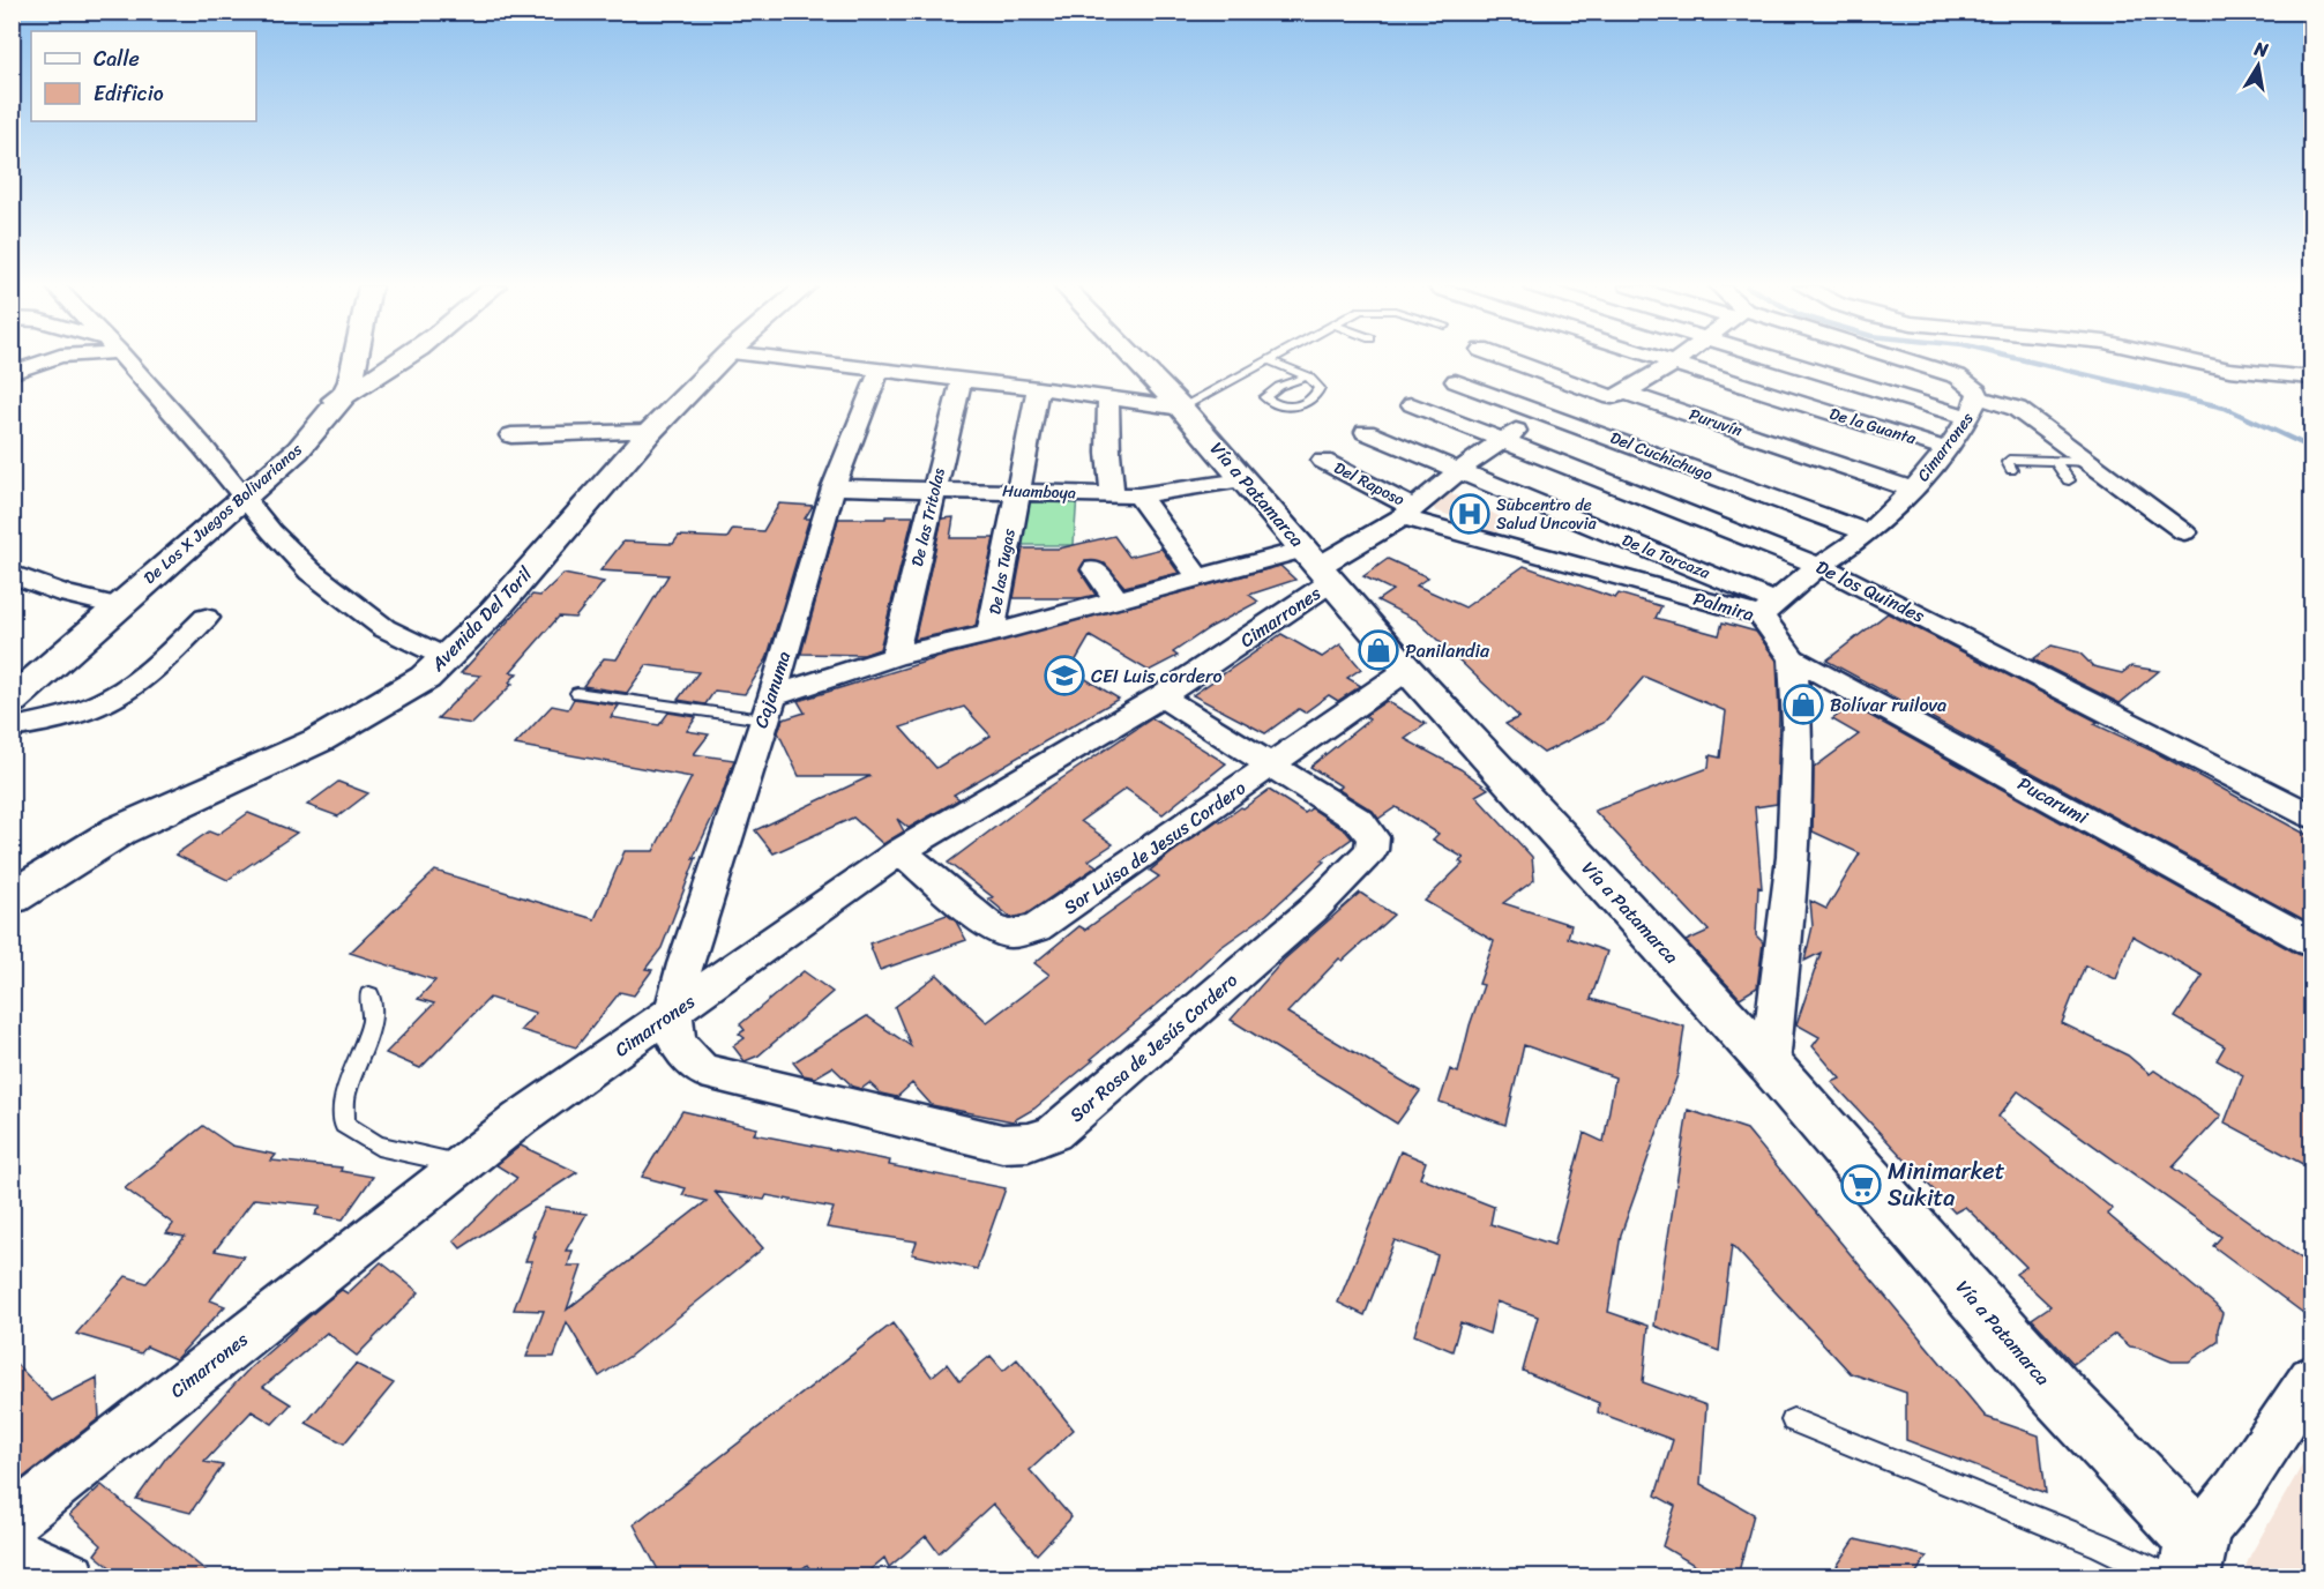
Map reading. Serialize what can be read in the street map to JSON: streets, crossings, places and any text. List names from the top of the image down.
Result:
{
  "streets": {
    "street": [
      "Puruvín",
      "De la Guanta",
      "Cimarrones",
      "Del Cuchichugo",
      "Del Raposo",
      "Huamboya",
      "Vía a Patamarca",
      "De Los X Juegos Bolivarianos",
      "De las Tritolas",
      "De la Torcaza",
      "De las Tugas",
      "De los Quindes",
      "Palmira",
      "Avenida Del Toril",
      "Cajanuma",
      "Pucarumi",
      "Sor Luisa de Jesus Cordero",
      "Sor Rosa de Jesús Cordero"
    ]
  },
  "crossings": [
    ["Puruvín", "Cimarrones"],
    ["De la Guanta", "Cimarrones"],
    ["Cimarrones", "Del Cuchichugo"],
    ["Cimarrones", "Del Raposo"],
    ["Cimarrones", "Vía a Patamarca"],
    ["Cimarrones", "De la Torcaza"],
    ["Cimarrones", "De los Quindes"],
    ["Cimarrones", "Palmira"],
    ["Cimarrones", "Cajanuma"],
    ["Cimarrones", "Sor Luisa de Jesus Cordero"],
    ["Cimarrones", "Sor Rosa de Jesús Cordero"],
    ["Del Raposo", "Palmira"],
    ["Huamboya", "Vía a Patamarca"],
    ["Huamboya", "De las Tritolas"],
    ["Huamboya", "De las Tugas"],
    ["Huamboya", "Cajanuma"],
    ["Vía a Patamarca", "Sor Luisa de Jesus Cordero"],
    ["De la Torcaza", "Palmira"],
    ["Palmira", "Pucarumi"],
    ["Cajanuma", "Sor Rosa de Jesús Cordero"],
    ["Sor Luisa de Jesus Cordero", "Sor Rosa de Jesús Cordero"]
  ],
  "places": {
    "hospital": ["Subcentro de Salud Uncovia"],
    "shop": ["Panilandia", "Bolívar ruilova"],
    "school or university": ["CEI Luis cordero"],
    "supermarket": ["Minimarket Sukita"]
  },
  "legend": ["Calle", "Edificio"],
  "north": "top"
}
